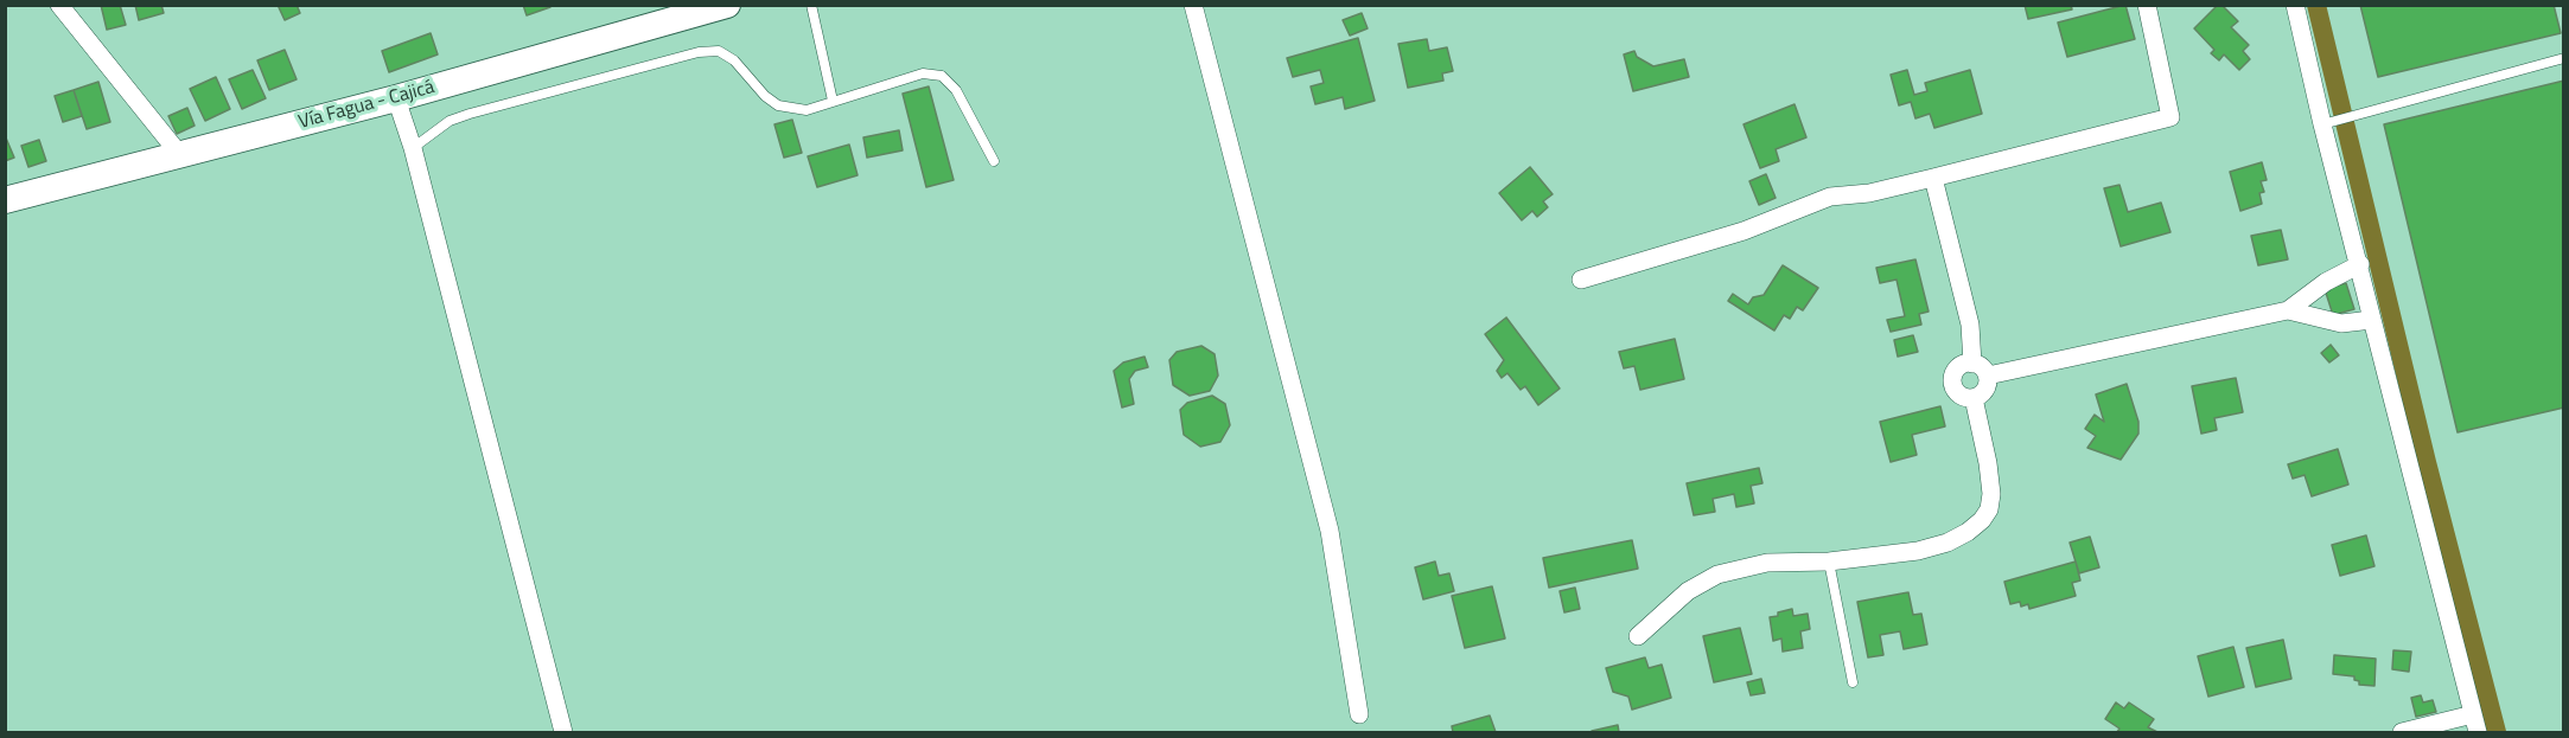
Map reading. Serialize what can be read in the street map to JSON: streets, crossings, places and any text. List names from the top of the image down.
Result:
{
  "streets": {
    "street": ["Vía Fagua - Cajicá"]
  }
}
